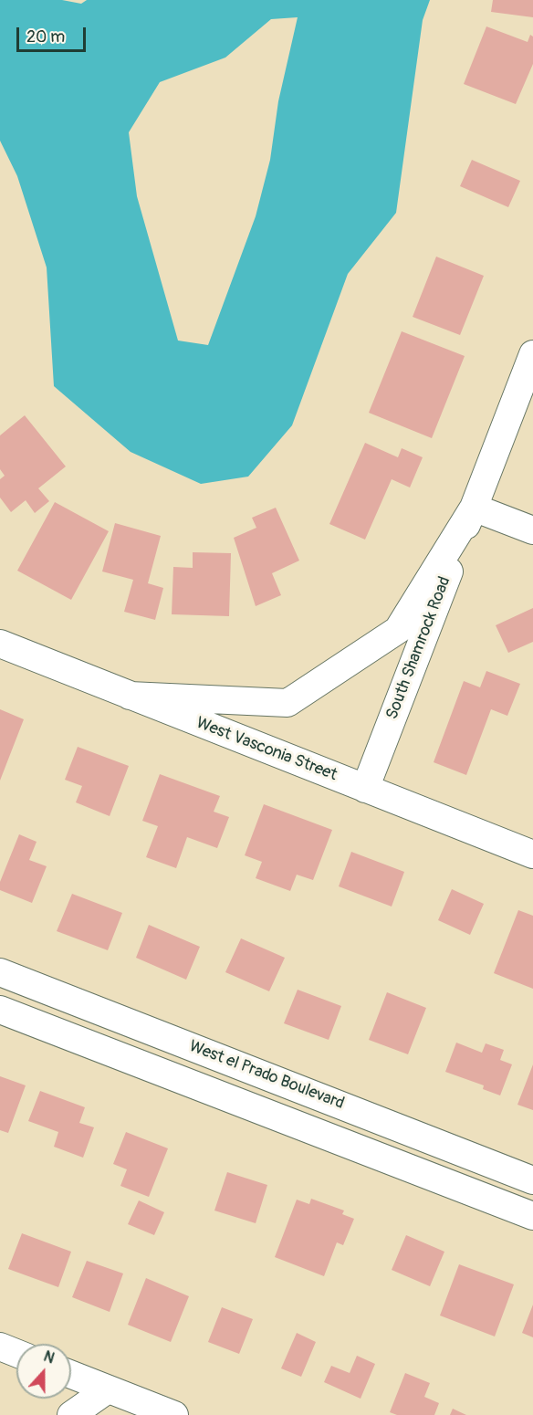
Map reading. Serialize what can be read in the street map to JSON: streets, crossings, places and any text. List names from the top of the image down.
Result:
{
  "streets": {
    "street": ["South Shamrock Road", "West Vasconia Street", "West el Prado Boulevard"]
  },
  "crossings": [
    ["South Shamrock Road", "West Vasconia Street"]
  ],
  "scale_bar": "20 m",
  "north": "top"
}
